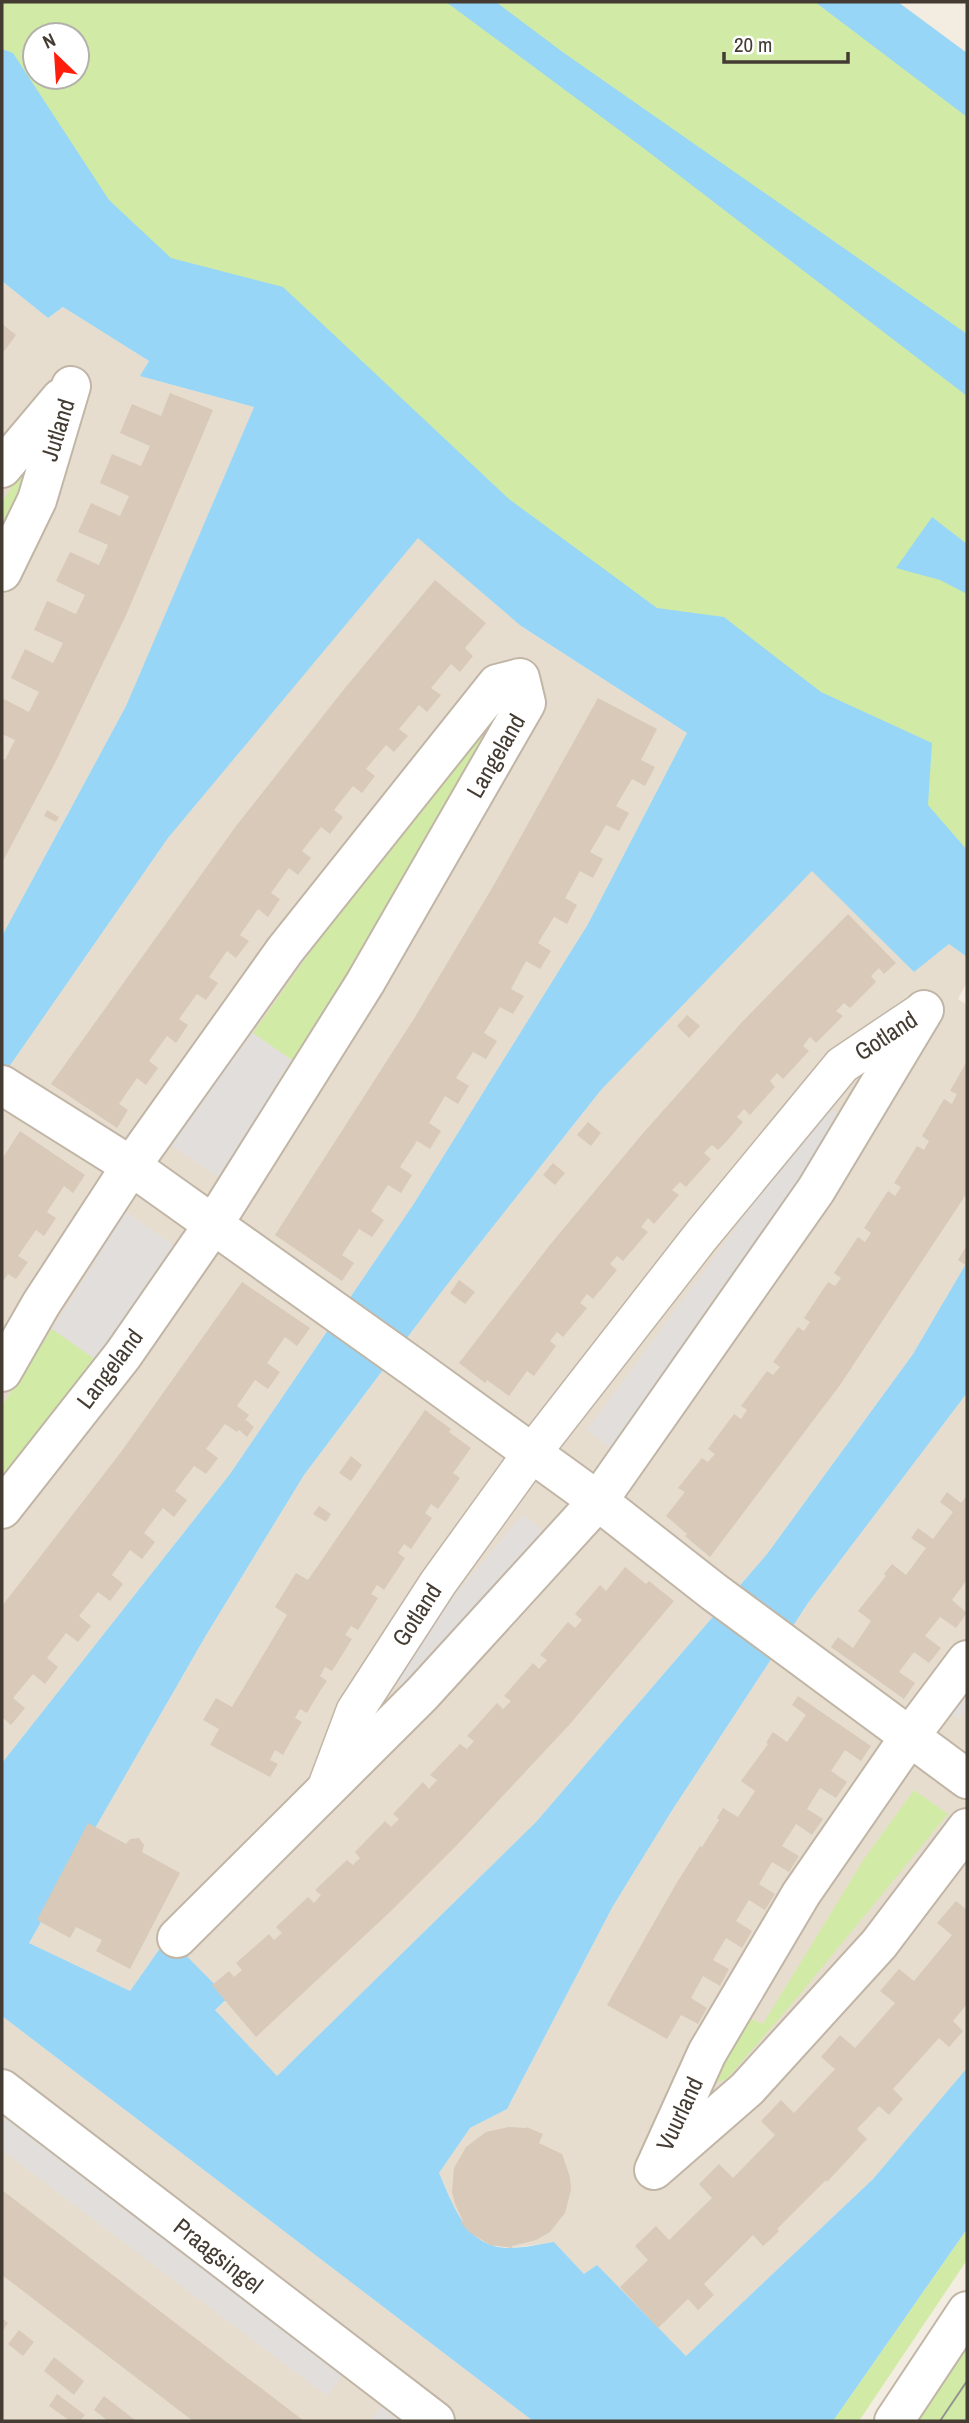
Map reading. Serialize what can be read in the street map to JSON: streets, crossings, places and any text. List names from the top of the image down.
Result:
{
  "streets": {
    "street": [
      "Jutland",
      "Langeland",
      "Gotland",
      "Vuurland",
      "Praagsingel"
    ]
  },
  "scale_bar": "20 m",
  "north": "top left"
}
